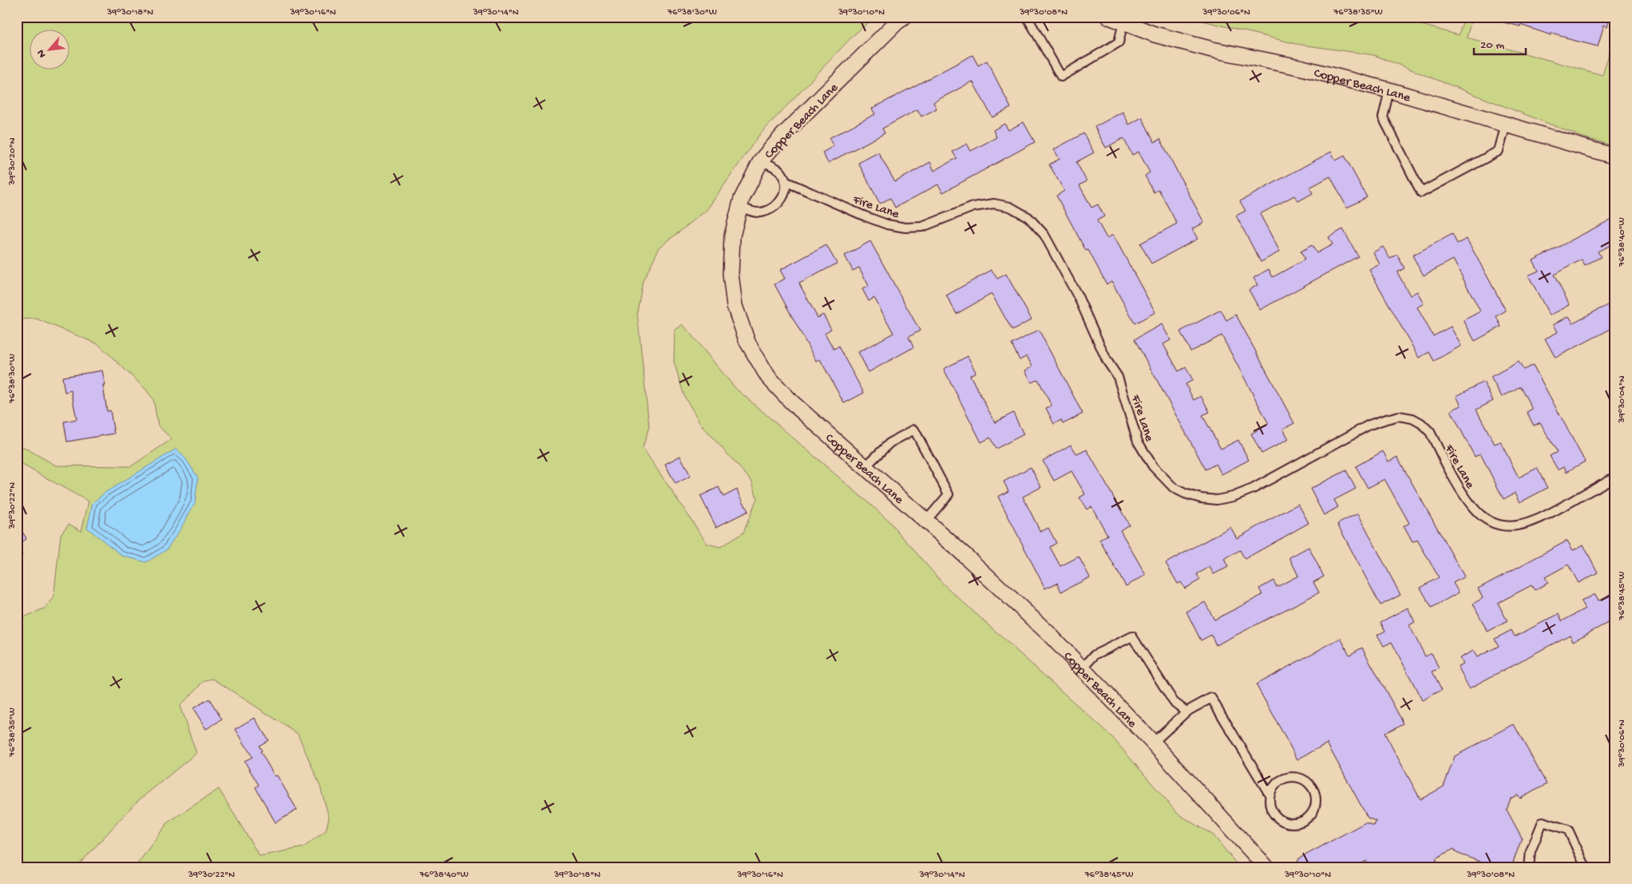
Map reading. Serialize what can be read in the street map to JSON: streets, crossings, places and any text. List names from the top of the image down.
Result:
{
  "streets": {
    "street": ["Copper Beach Lane"],
    "lane": ["Fire Lane"]
  },
  "scale_bar": "20 m",
  "north": "bottom left",
  "coordinates": [
    "39°30'18\"N",
    "39°30'16\"N",
    "39°30'14\"N",
    "76°38'30\"W",
    "39°30'10\"N",
    "39°30'08\"N",
    "39°30'06\"N",
    "76°38'35\"W",
    "39°30'20\"N",
    "76°38'40\"W",
    "39°30'04\"N",
    "39°30'22\"N",
    "76°38'45\"W"
  ]
}
